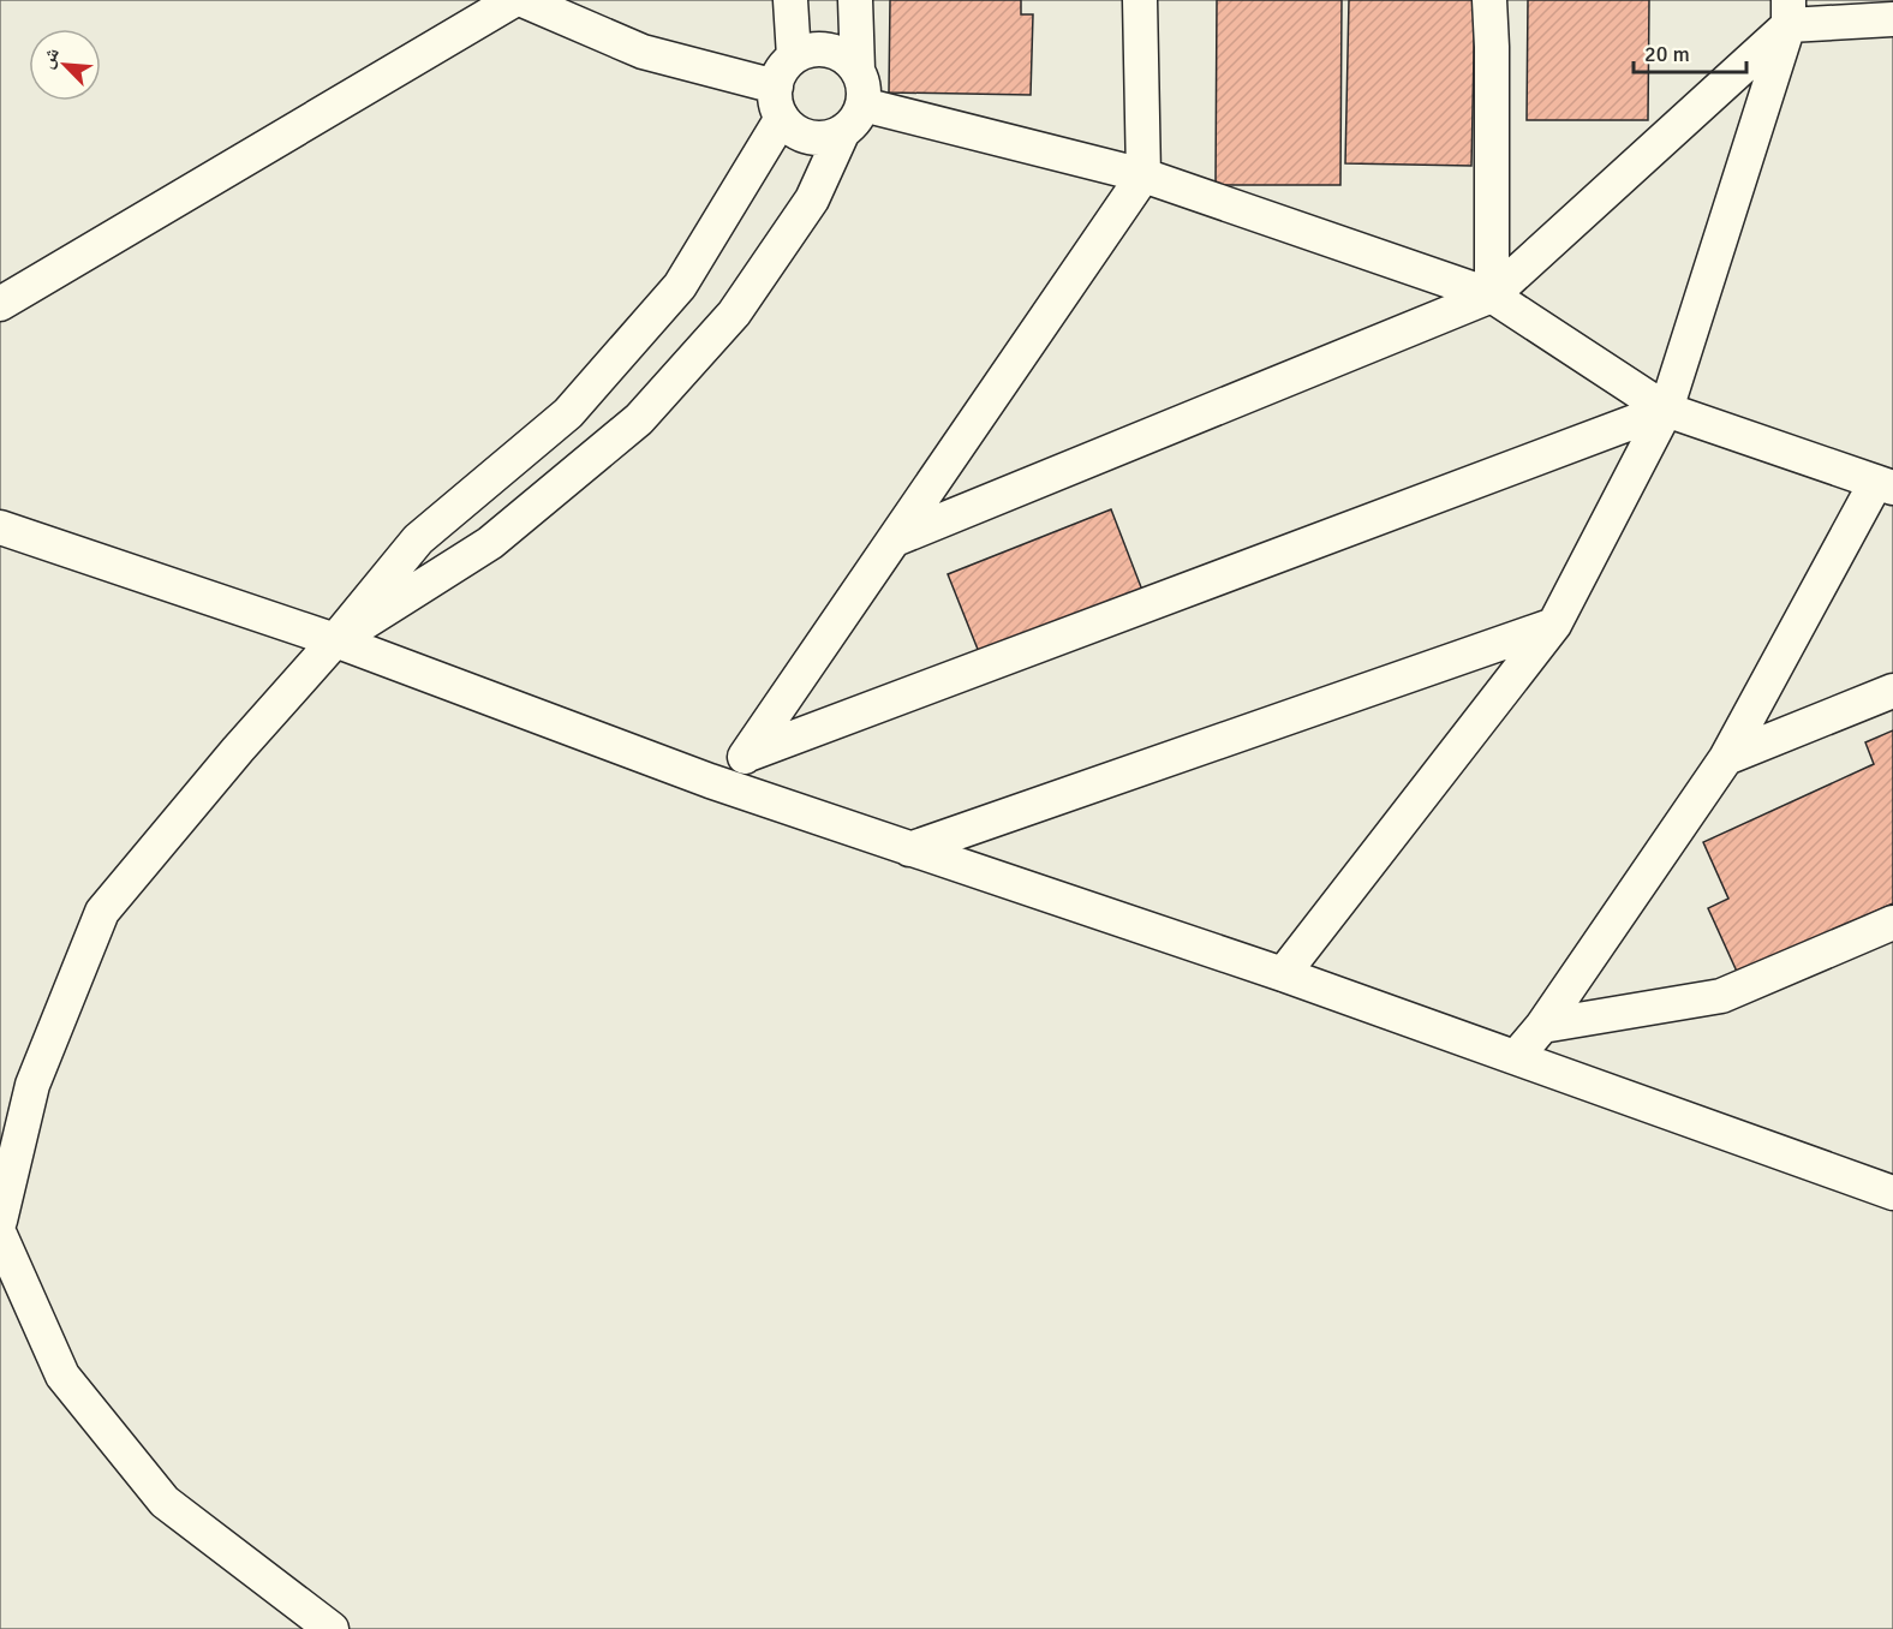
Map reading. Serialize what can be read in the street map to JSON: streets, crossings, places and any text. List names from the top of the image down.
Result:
{
  "scale_bar": "20 m",
  "north": "top left"
}
